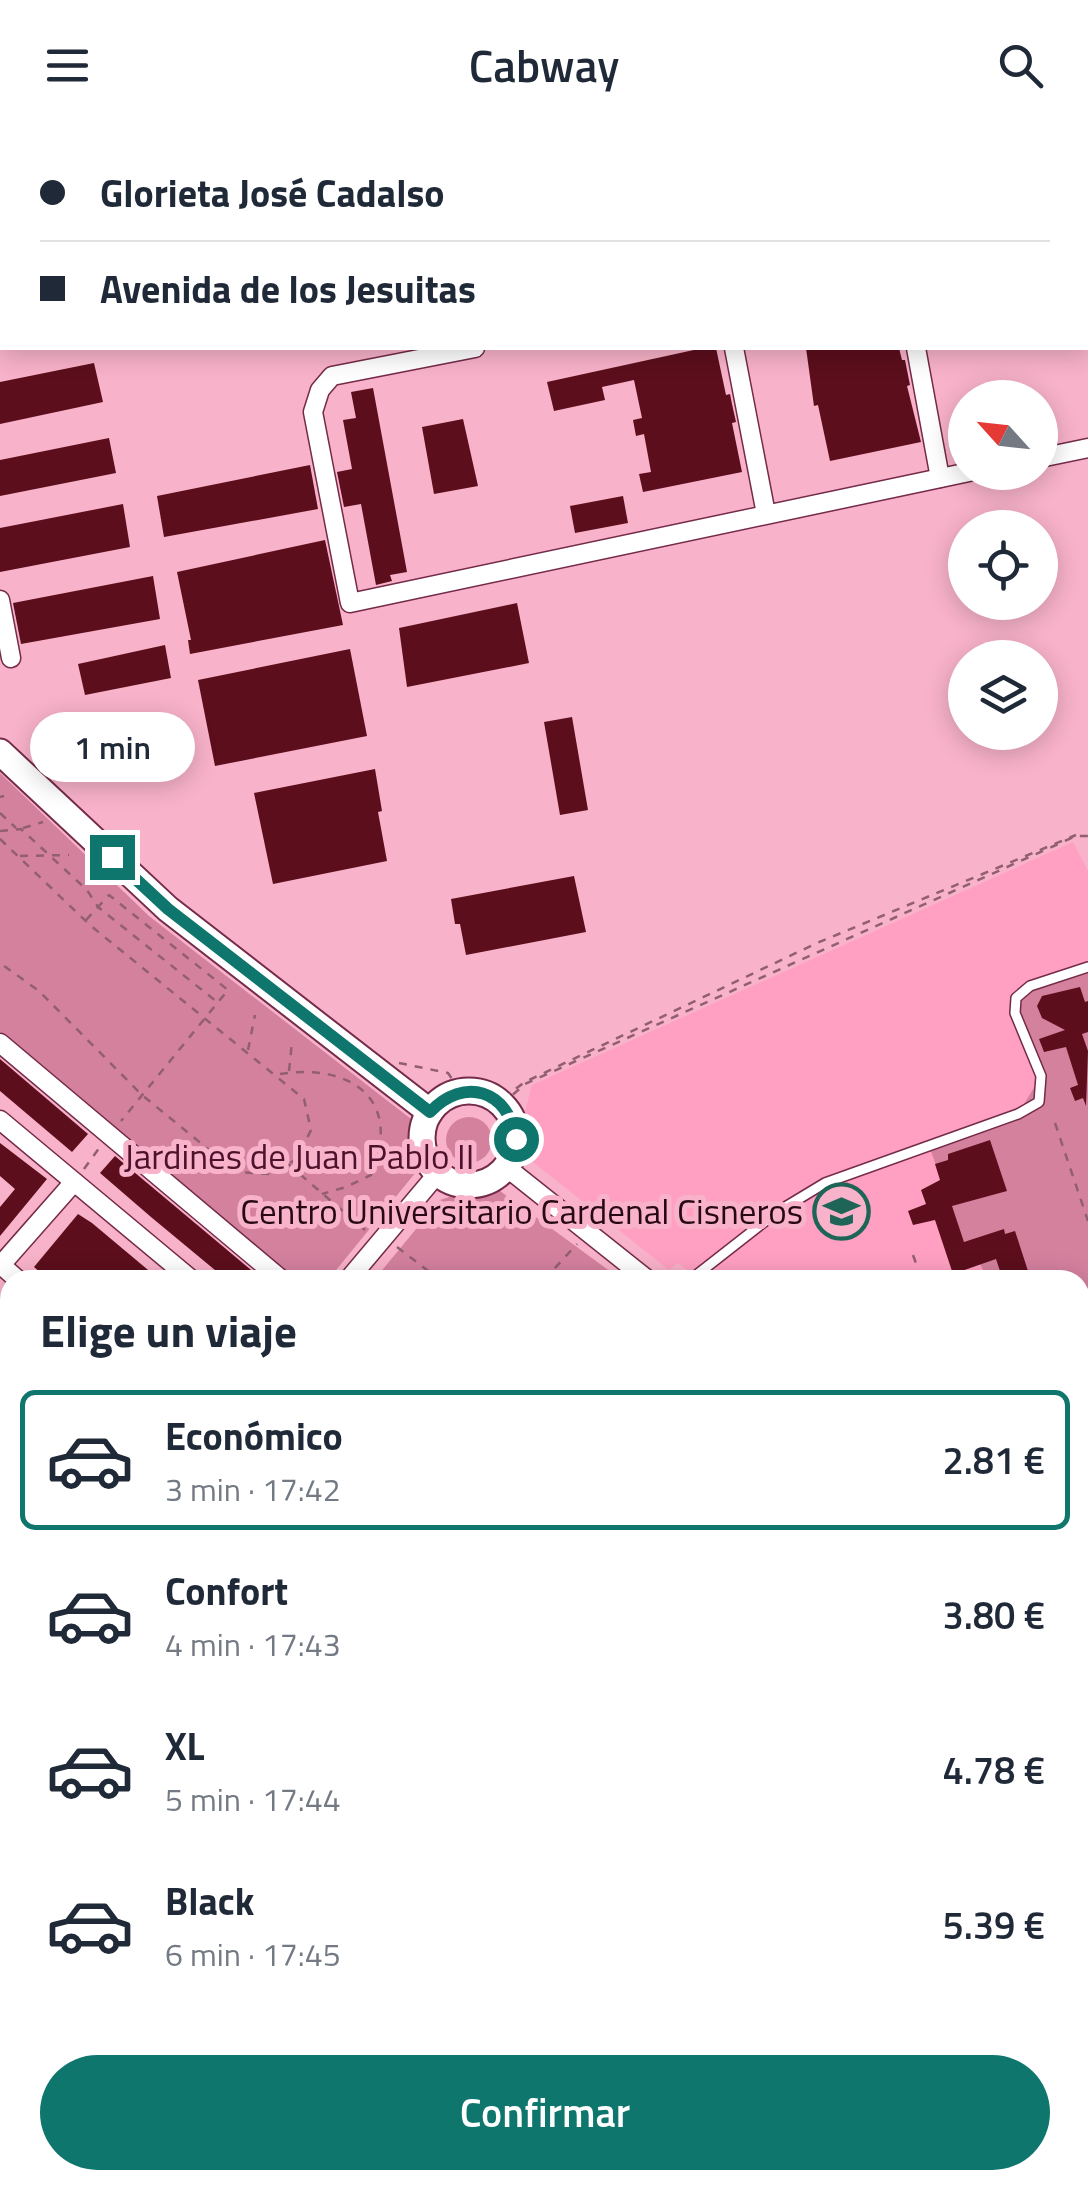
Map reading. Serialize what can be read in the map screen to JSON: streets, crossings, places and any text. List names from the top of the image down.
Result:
{
  "parks": ["Jardines de Juan Pablo II"],
  "places": {
    "school or university": ["Centro Universitario Cardenal Cisneros"]
  },
  "north": "top left",
  "page": {
    "header": "Cabway",
    "banner": ["Glorieta José Cadalso", "Avenida de los Jesuitas"],
    "bubble": "1 min",
    "heading": "Elige un viaje",
    "list": [
      {
        "name": "Económico",
        "note": "3 min · 17:42",
        "value": "2.81 €"
      },
      {
        "name": "Confort",
        "note": "4 min · 17:43",
        "value": "3.80 €"
      },
      {
        "name": "XL",
        "note": "5 min · 17:44",
        "value": "4.78 €"
      },
      {
        "name": "Black",
        "note": "6 min · 17:45",
        "value": "5.39 €"
      }
    ],
    "buttons": "Confirmar"
  }
}
